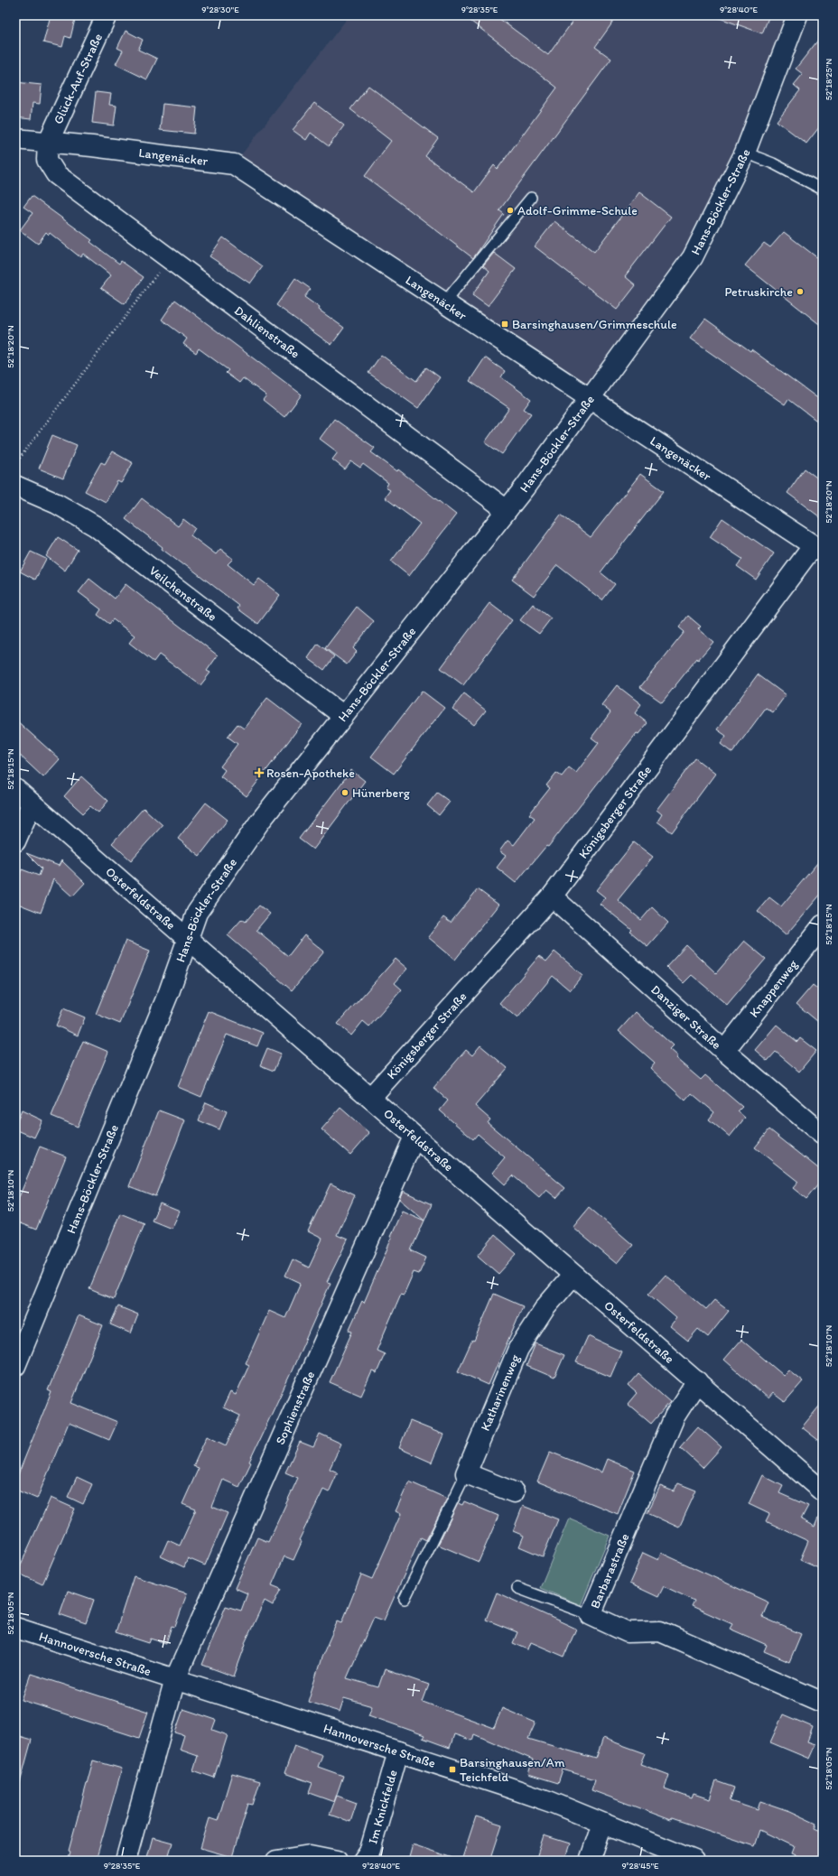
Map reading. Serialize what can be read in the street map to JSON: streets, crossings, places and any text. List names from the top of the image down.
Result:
{
  "streets": {
    "street": [
      "Glück-Auf-Straße",
      "Langenäcker",
      "Hans-Böckler-Straße",
      "Dahlienstraße",
      "Veilchenstraße",
      "Königsberger Straße",
      "Osterfeldstraße",
      "Knappenweg",
      "Danziger Straße",
      "Katharinenweg",
      "Sophienstraße",
      "Barbarastraße",
      "Hannoversche Straße",
      "Im Knickfelde"
    ]
  },
  "crossings": [
    ["Glück-Auf-Straße", "Langenäcker"],
    ["Glück-Auf-Straße", "Dahlienstraße"],
    ["Langenäcker", "Hans-Böckler-Straße"],
    ["Langenäcker", "Dahlienstraße"],
    ["Langenäcker", "Königsberger Straße"],
    ["Hans-Böckler-Straße", "Dahlienstraße"],
    ["Hans-Böckler-Straße", "Veilchenstraße"],
    ["Hans-Böckler-Straße", "Osterfeldstraße"],
    ["Königsberger Straße", "Osterfeldstraße"],
    ["Königsberger Straße", "Danziger Straße"],
    ["Osterfeldstraße", "Katharinenweg"],
    ["Osterfeldstraße", "Sophienstraße"],
    ["Osterfeldstraße", "Barbarastraße"],
    ["Knappenweg", "Danziger Straße"],
    ["Sophienstraße", "Hannoversche Straße"],
    ["Hannoversche Straße", "Im Knickfelde"]
  ],
  "places": {
    "other": ["Adolf-Grimme-Schule", "Petruskirche", "Hünerberg"],
    "transit": ["Barsinghausen/Grimmeschule", "Barsinghausen/Am Teichfeld"],
    "health": ["Rosen-Apotheke"]
  },
  "coordinates": [
    "9°28'30\"E",
    "9°28'35\"E",
    "9°28'40\"E",
    "52°18'25\"N",
    "52°18'20\"N",
    "52°18'15\"N",
    "52°18'10\"N",
    "52°18'05\"N",
    "9°28'45\"E"
  ]
}
